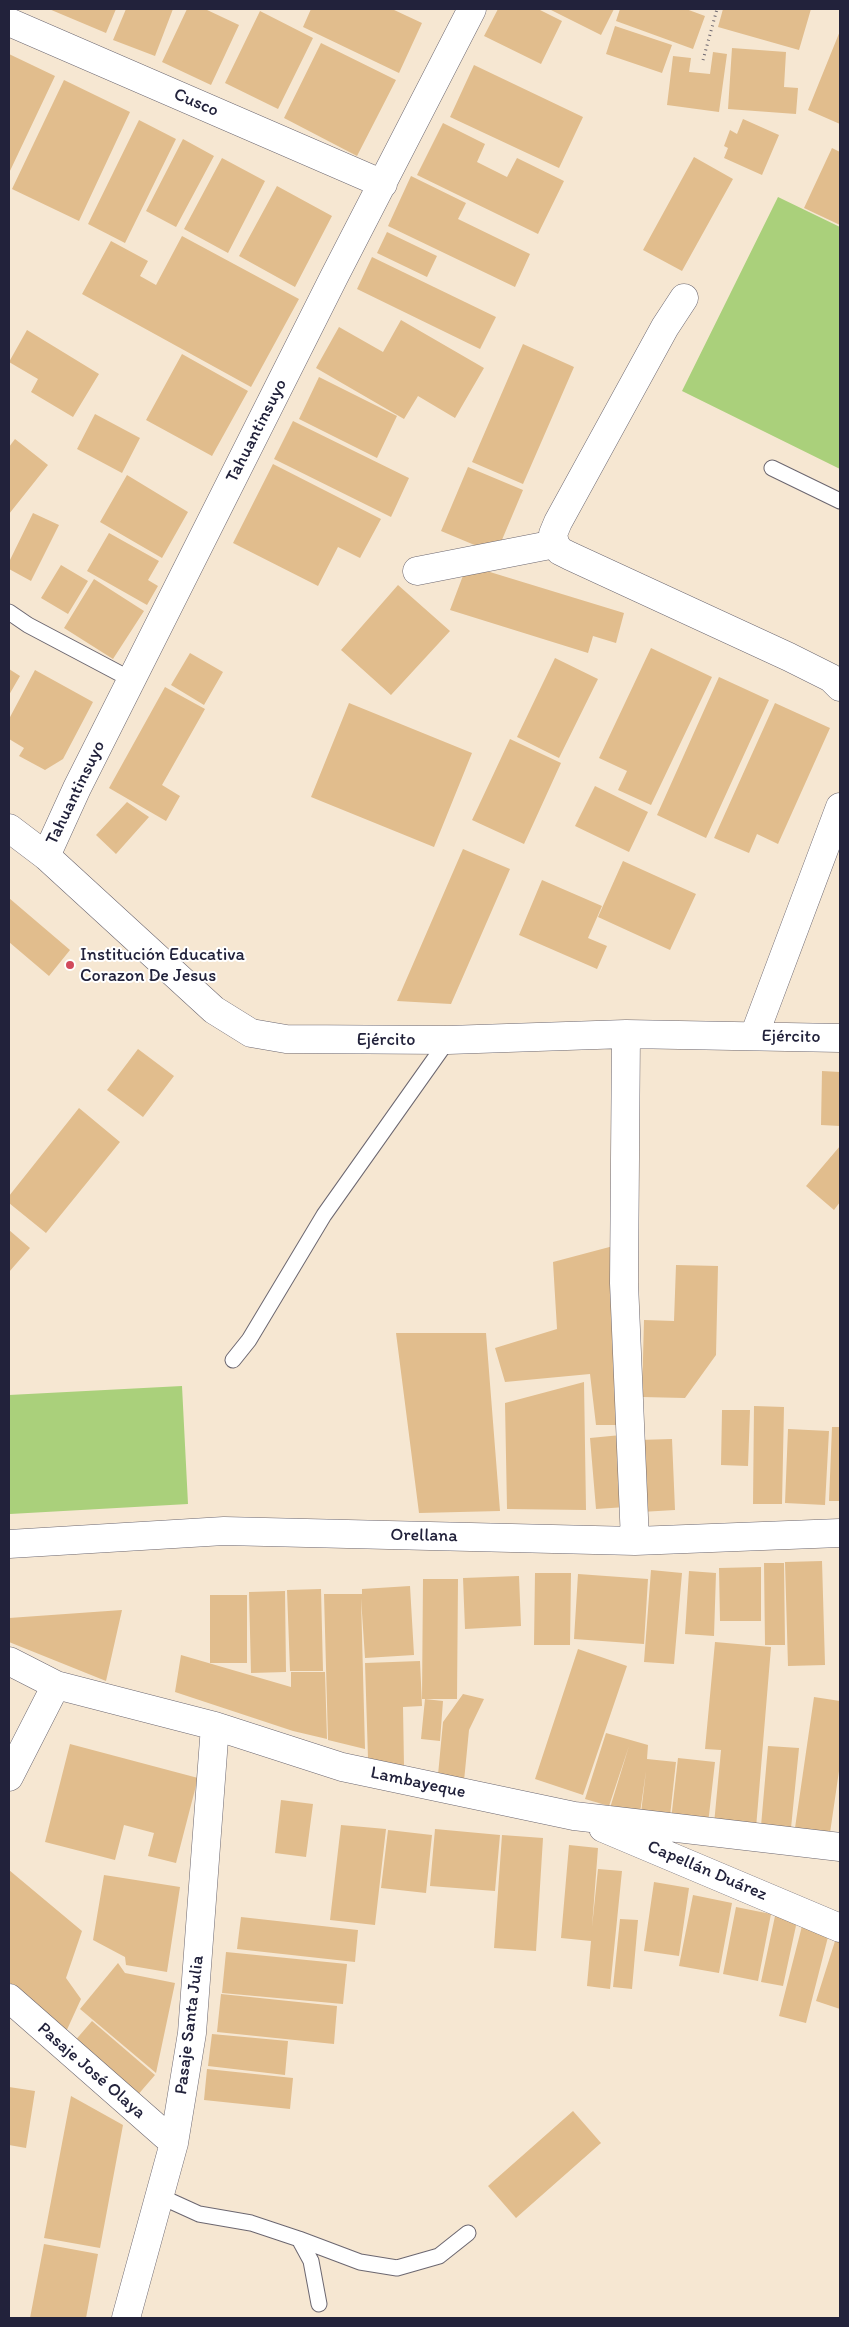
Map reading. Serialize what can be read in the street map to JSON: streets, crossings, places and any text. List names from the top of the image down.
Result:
{
  "streets": {
    "street": [
      "Cusco",
      "Tahuantinsuyo",
      "Ejército",
      "Orellana",
      "Lambayeque",
      "Capellán Duárez",
      "Pasaje Santa Julia",
      "Pasaje José Olaya"
    ]
  },
  "crossings": [
    ["Cusco", "Tahuantinsuyo"],
    ["Tahuantinsuyo", "Ejército"],
    ["Lambayeque", "Capellán Duárez"],
    ["Lambayeque", "Pasaje Santa Julia"],
    ["Pasaje Santa Julia", "Pasaje José Olaya"]
  ],
  "places": ["Institución Educativa Corazon De Jesus"]
}
